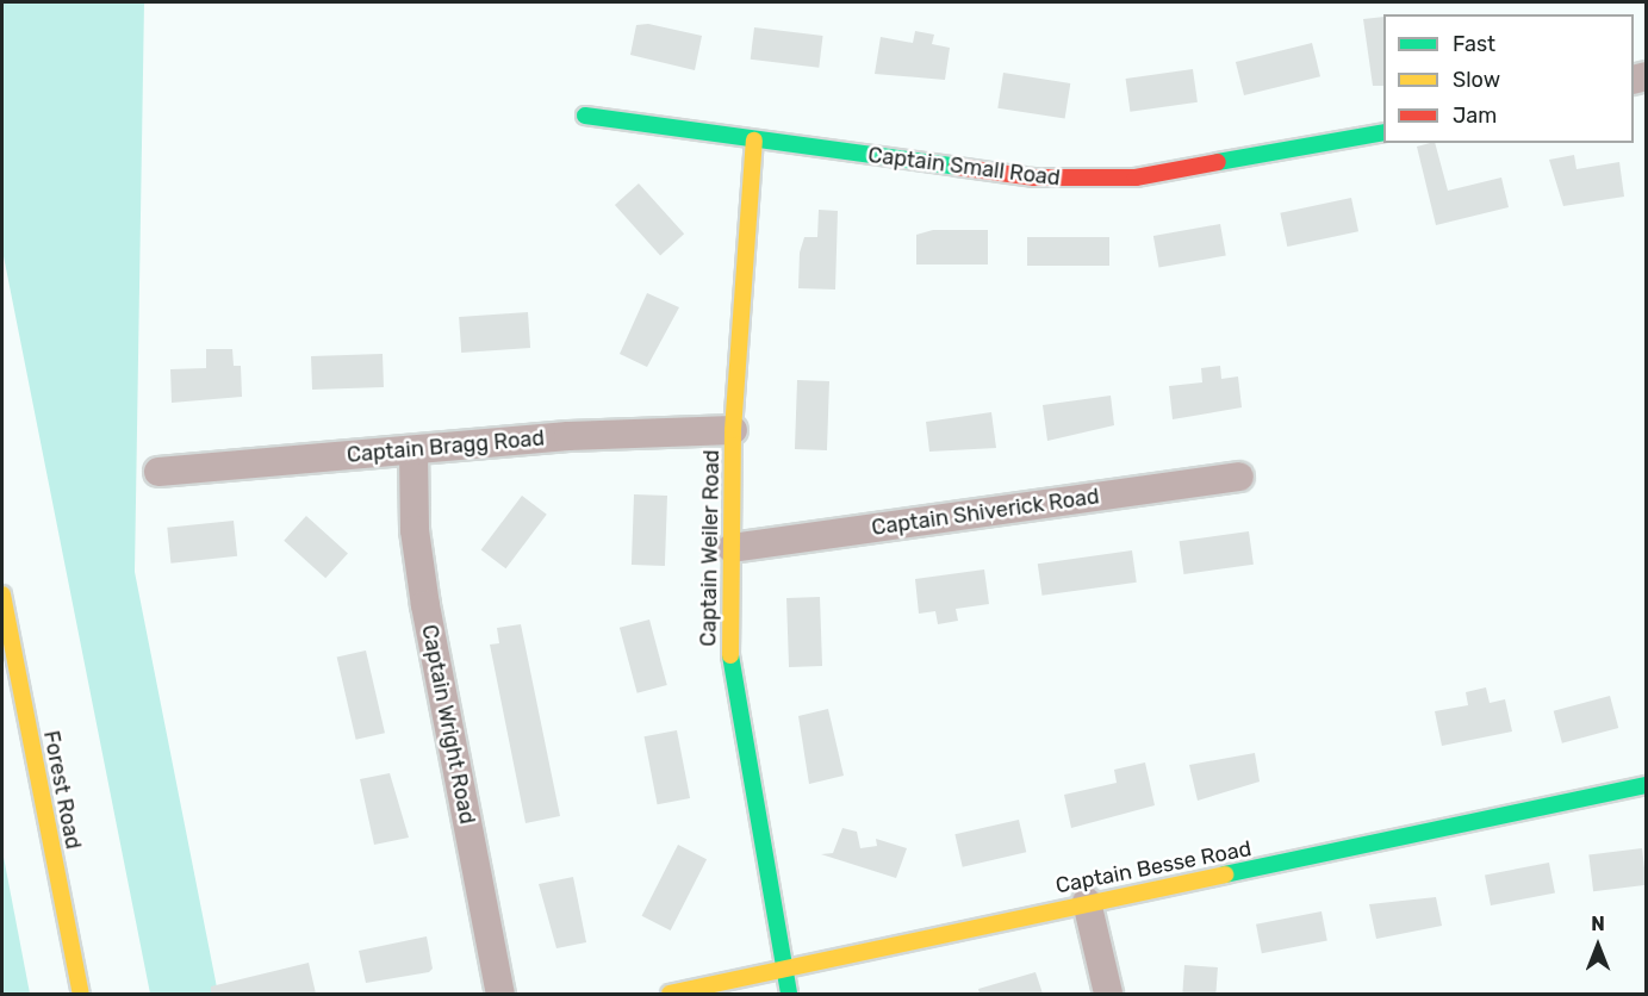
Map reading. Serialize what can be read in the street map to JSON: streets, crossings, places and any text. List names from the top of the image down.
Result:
{
  "streets": {
    "street": [
      "Captain Small Road",
      "Captain Bragg Road",
      "Captain Shiverick Road",
      "Captain Weiler Road",
      "Captain Wright Road",
      "Forest Road",
      "Captain Besse Road"
    ]
  },
  "crossings": [
    ["Captain Small Road", "Captain Weiler Road"],
    ["Captain Bragg Road", "Captain Weiler Road"],
    ["Captain Bragg Road", "Captain Wright Road"],
    ["Captain Shiverick Road", "Captain Weiler Road"],
    ["Captain Weiler Road", "Captain Besse Road"]
  ],
  "legend": ["Fast", "Slow", "Jam"],
  "north": "top"
}
